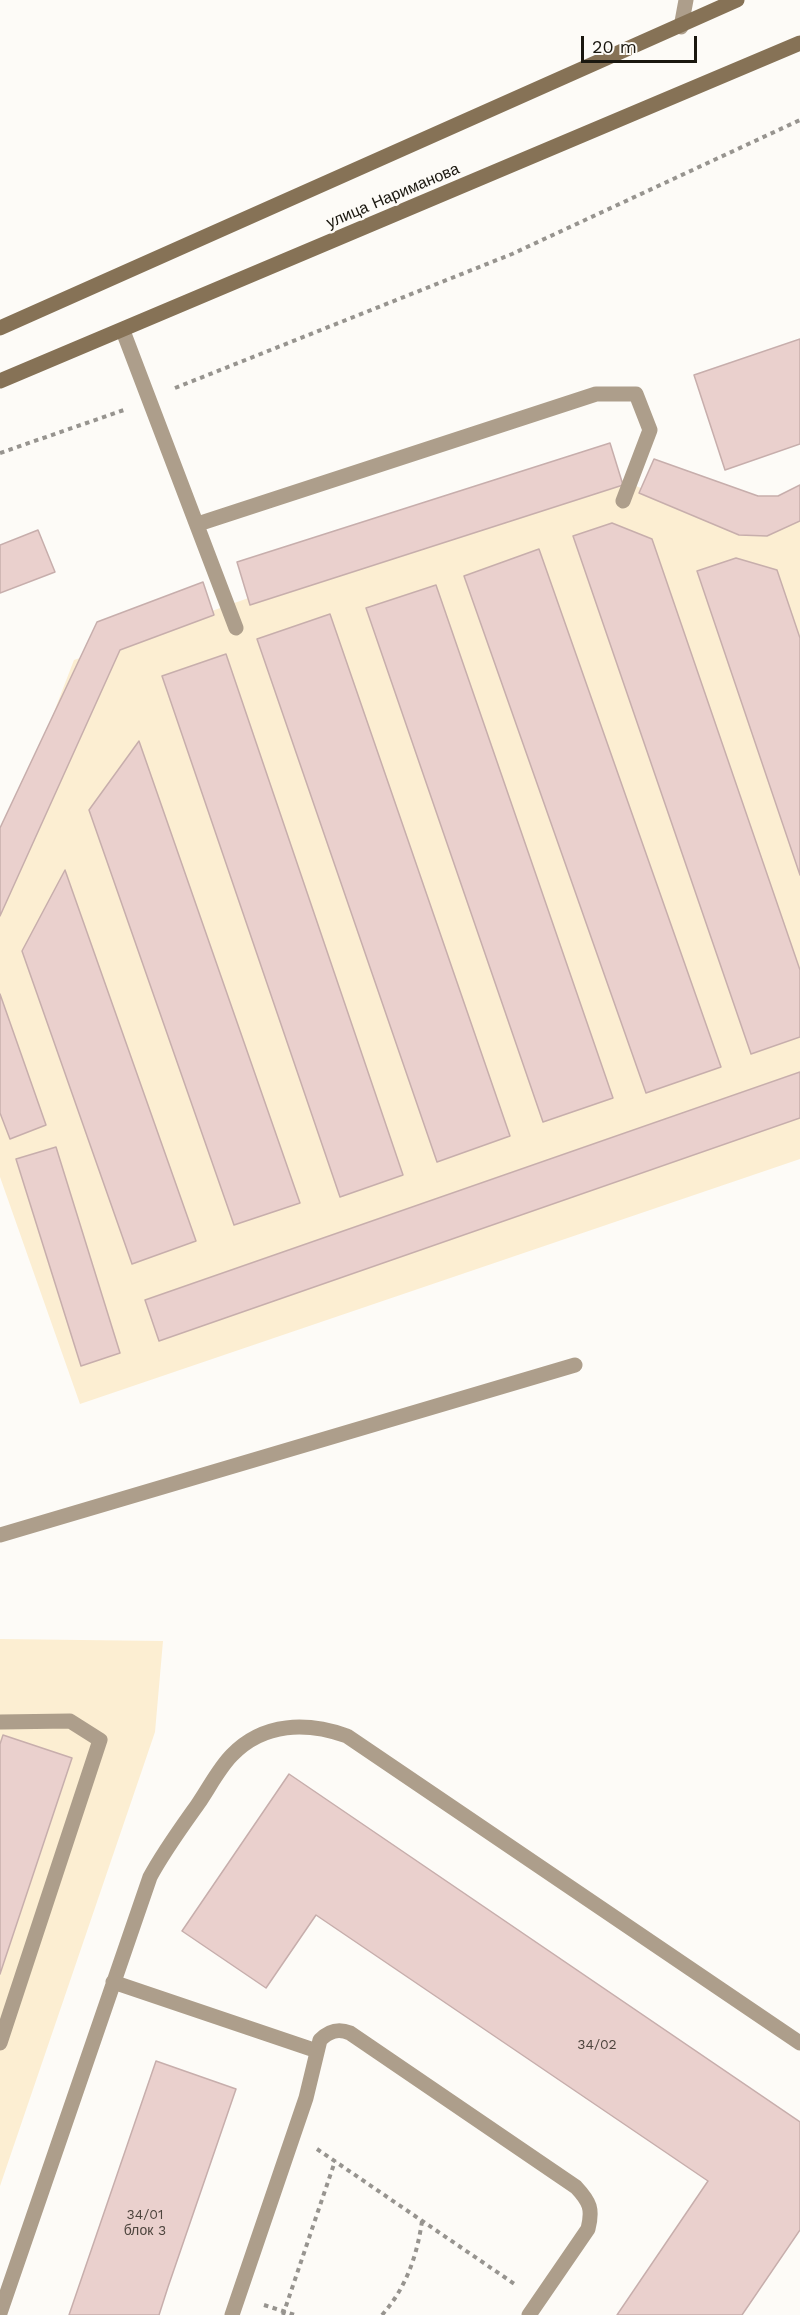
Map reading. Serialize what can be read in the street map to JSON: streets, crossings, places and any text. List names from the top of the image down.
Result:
{
  "streets": {
    "main road": ["улица Нариманова"]
  },
  "house_numbers": ["34/02", "34/01 блок 3"],
  "scale_bar": "20 m"
}
